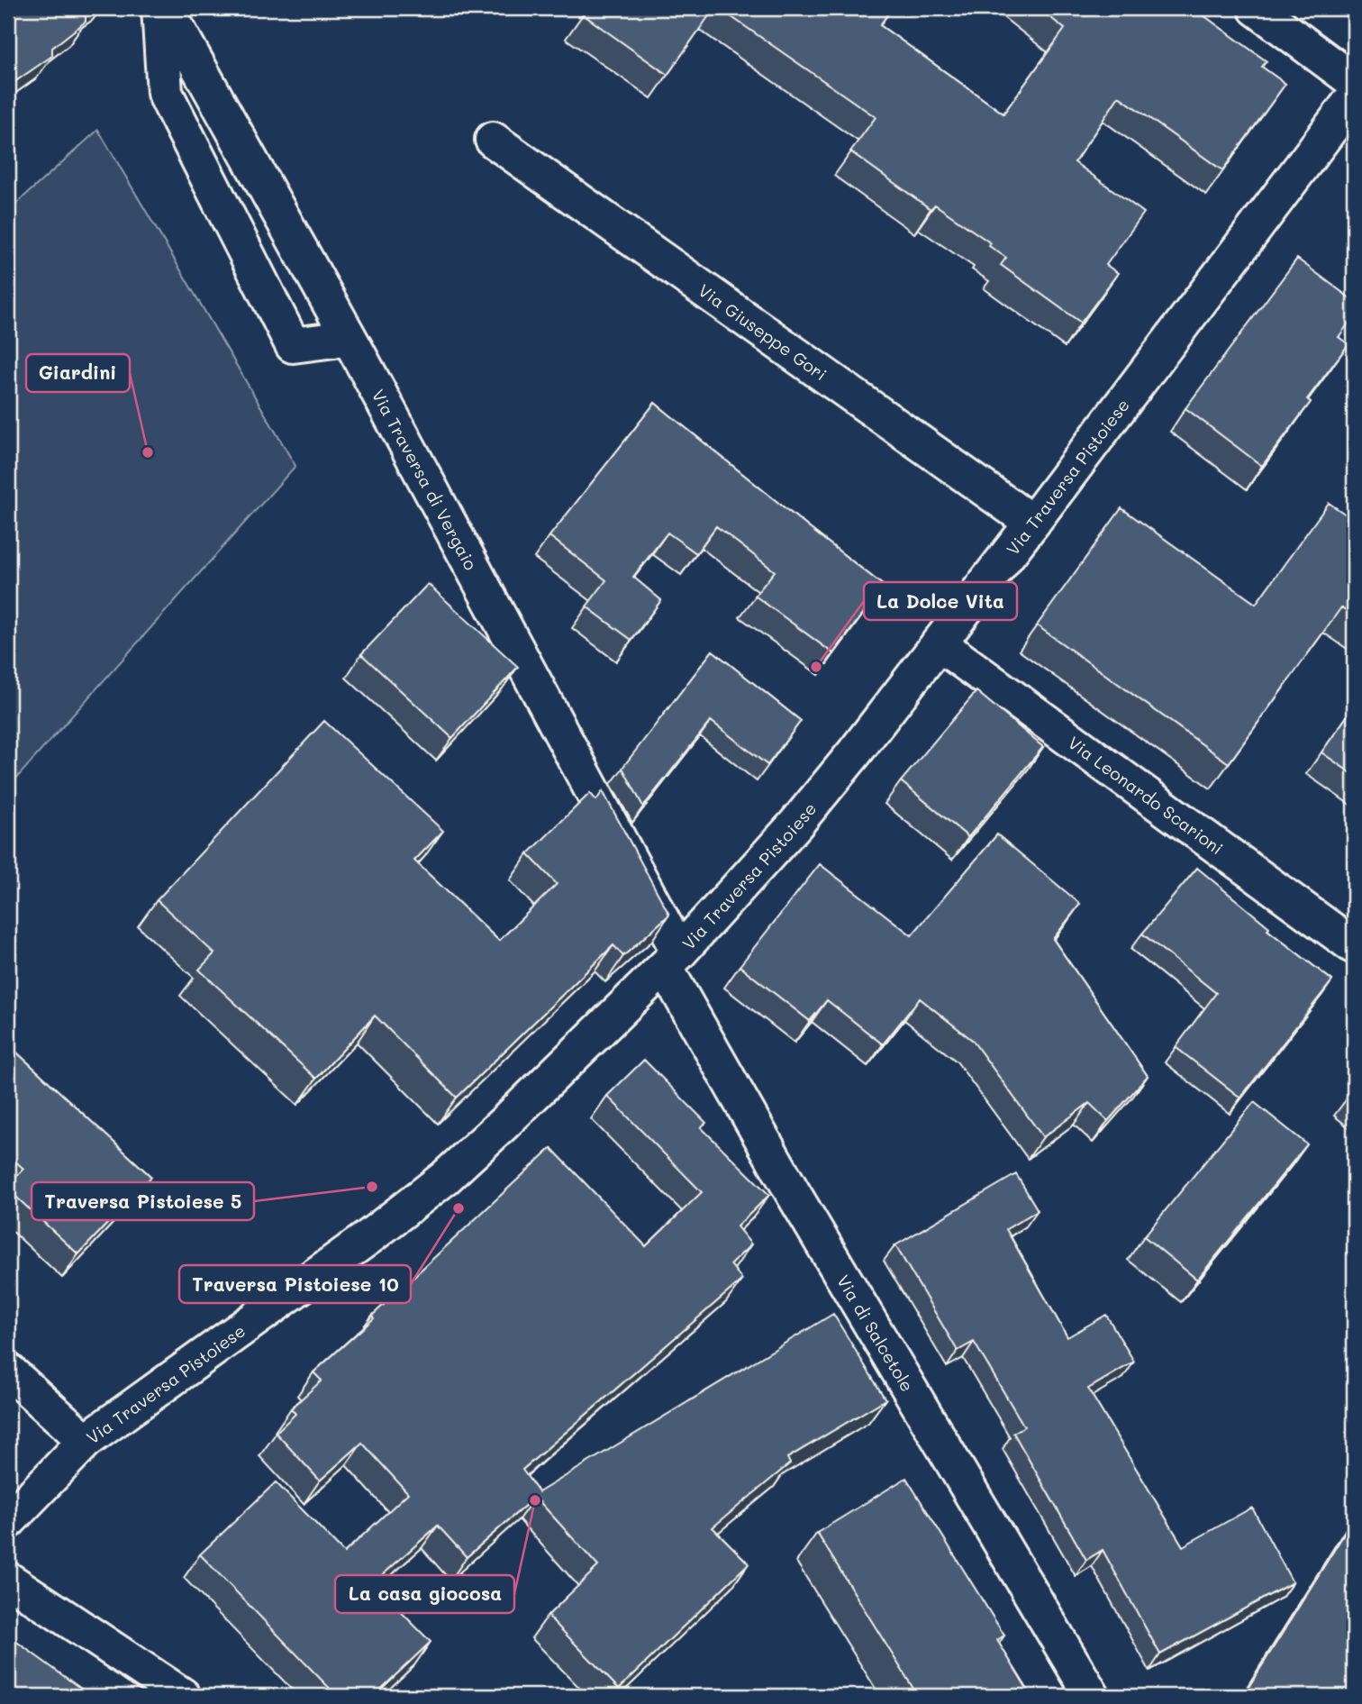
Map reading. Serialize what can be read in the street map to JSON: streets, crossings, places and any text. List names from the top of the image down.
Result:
{
  "streets": {
    "street": [
      "Via Giuseppe Gori",
      "Via Traversa Pistoiese",
      "Via Traversa di Vergaio",
      "Via Leonardo Scarioni",
      "Via di Salcetole"
    ]
  },
  "crossings": [
    ["Via Giuseppe Gori", "Via Traversa Pistoiese"],
    ["Via Traversa Pistoiese", "Via Traversa di Vergaio"],
    ["Via Traversa Pistoiese", "Via Leonardo Scarioni"],
    ["Via Traversa Pistoiese", "Via di Salcetole"],
    ["Via Traversa di Vergaio", "Via di Salcetole"]
  ],
  "places": [
    "Giardini",
    "La Dolce Vita",
    "Traversa Pistoiese 5",
    "Traversa Pistoiese 10",
    "La casa giocosa"
  ]
}
